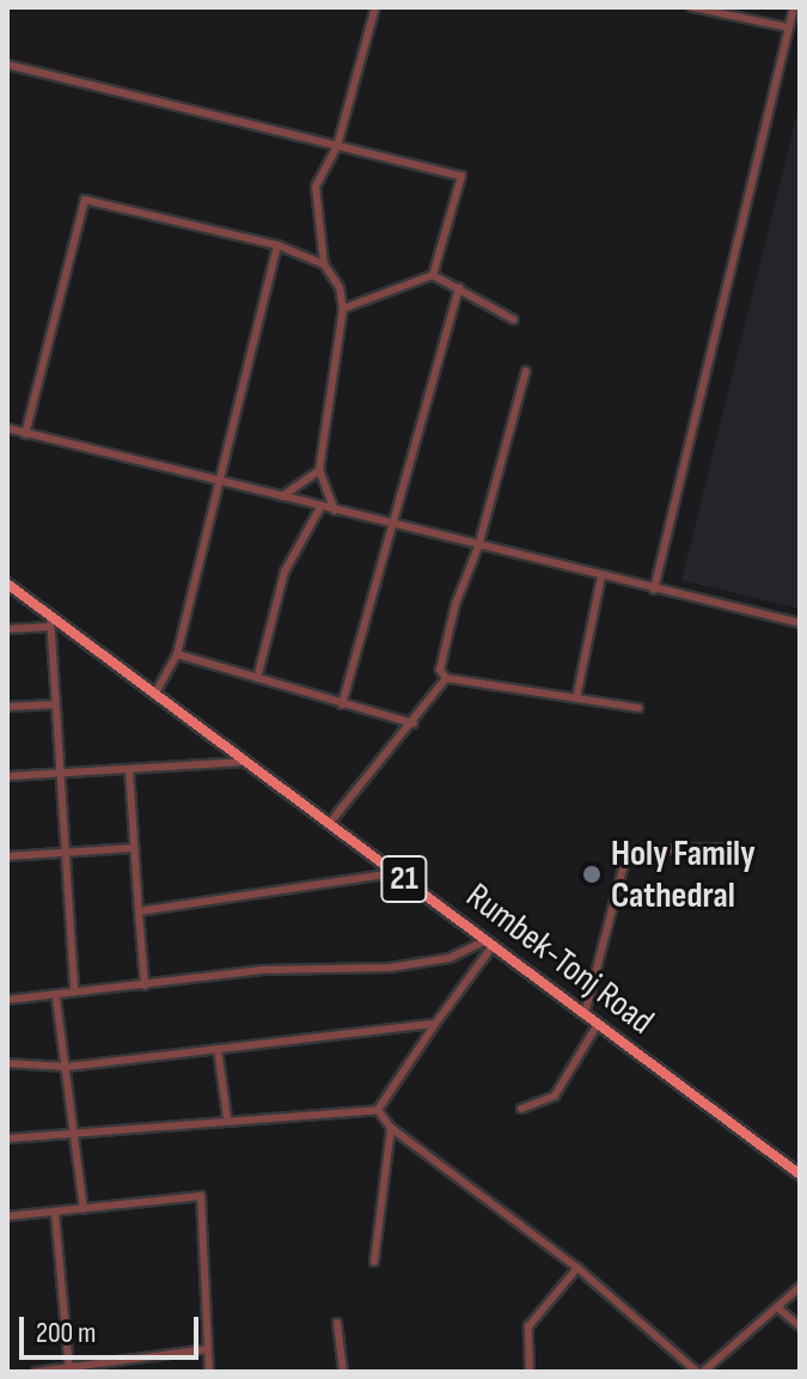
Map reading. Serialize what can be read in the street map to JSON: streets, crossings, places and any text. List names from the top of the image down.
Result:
{
  "streets": {
    "main road": ["21", "Rumbek-Tonj Road"]
  },
  "places": ["Holy Family Cathedral"],
  "scale_bar": "200 m"
}
